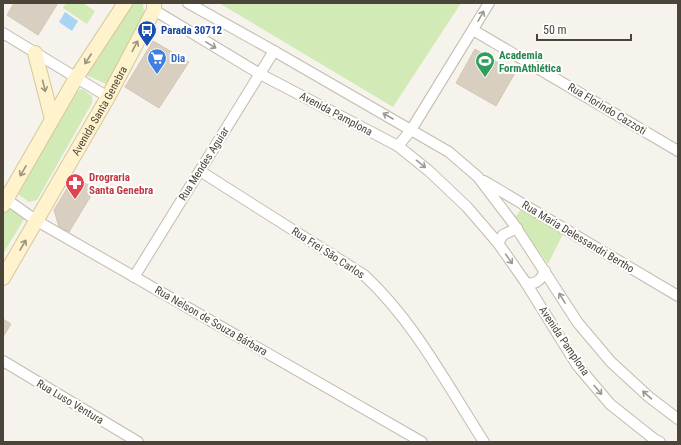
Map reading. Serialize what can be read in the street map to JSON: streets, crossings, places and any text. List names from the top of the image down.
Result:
{
  "streets": {
    "street": [
      "Rua Florindo Cazzoti",
      "Avenida Santa Genebra",
      "Avenida Pamplona",
      "Rua Mendes Aguiar",
      "Rua Maria Delessandri Bertho",
      "Rua Frei São Carlos",
      "Rua Nelson de Souza Bárbara",
      "Rua Luso Ventura"
    ]
  },
  "crossings": [
    ["Avenida Santa Genebra", "Avenida Pamplona"],
    ["Avenida Santa Genebra", "Rua Nelson de Souza Bárbara"],
    ["Avenida Pamplona", "Rua Mendes Aguiar"],
    ["Avenida Pamplona", "Rua Maria Delessandri Bertho"],
    ["Rua Mendes Aguiar", "Rua Frei São Carlos"],
    ["Rua Mendes Aguiar", "Rua Nelson de Souza Bárbara"]
  ],
  "places": {
    "bus stop": ["Parada 30712"],
    "supermarket": ["Dia"],
    "sports": ["Academia FormAthlética"],
    "pharmacy": ["Drograria Santa Genebra"]
  },
  "scale_bar": "50 m"
}
